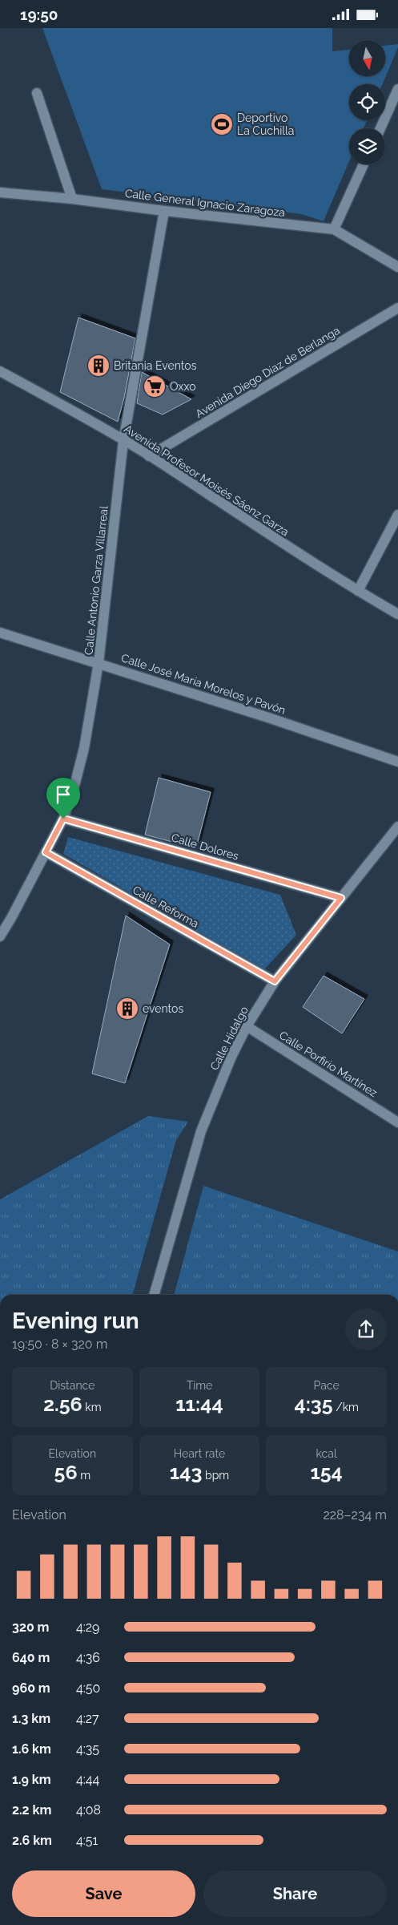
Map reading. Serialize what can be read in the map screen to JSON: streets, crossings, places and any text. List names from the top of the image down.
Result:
{
  "streets": {
    "street": [
      "Calle General Ignacio Zaragoza",
      "Avenida Diego Díaz de Berlanga",
      "Avenida Profesor Moisés Sáenz Garza",
      "Calle Antonio Garza Villarreal",
      "Calle José María Morelos y Pavón",
      "Calle Dolores",
      "Calle Reforma",
      "Calle Hidalgo",
      "Calle Porfirio Martínez"
    ]
  },
  "crossings": [
    ["Calle General Ignacio Zaragoza", "Calle Antonio Garza Villarreal"],
    ["Avenida Diego Díaz de Berlanga", "Avenida Profesor Moisés Sáenz Garza"],
    ["Avenida Profesor Moisés Sáenz Garza", "Calle Antonio Garza Villarreal"],
    ["Calle Antonio Garza Villarreal", "Calle José María Morelos y Pavón"],
    ["Calle Antonio Garza Villarreal", "Calle Dolores"],
    ["Calle Antonio Garza Villarreal", "Calle Reforma"],
    ["Calle Dolores", "Calle Hidalgo"],
    ["Calle Reforma", "Calle Hidalgo"],
    ["Calle Hidalgo", "Calle Porfirio Martínez"]
  ],
  "places": {
    "sports": ["Deportivo La Cuchilla"],
    "building": ["Britania Eventos", "eventos"],
    "supermarket": ["Oxxo"]
  },
  "north": "bottom",
  "page": {
    "status": "19:50",
    "heading": ["Evening run", "19:50 · 8 × 320 m"],
    "stats": [
      ["Distance", "2.56 km"],
      ["Time", "11:44"],
      ["Pace", "4:35 /km"],
      ["Elevation", "56 m"],
      ["Heart rate", "143 bpm"],
      ["kcal", "154"]
    ],
    "chart": ["Elevation", "228–234 m"],
    "list": [
      {
        "name": "320 m",
        "note": "4:29"
      },
      {
        "name": "640 m",
        "note": "4:36"
      },
      {
        "name": "960 m",
        "note": "4:50"
      },
      {
        "name": "1.3 km",
        "note": "4:27"
      },
      {
        "name": "1.6 km",
        "note": "4:35"
      },
      {
        "name": "1.9 km",
        "note": "4:44"
      },
      {
        "name": "2.2 km",
        "note": "4:08"
      },
      {
        "name": "2.6 km",
        "note": "4:51"
      }
    ],
    "buttons": ["Save", "Share"]
  }
}
